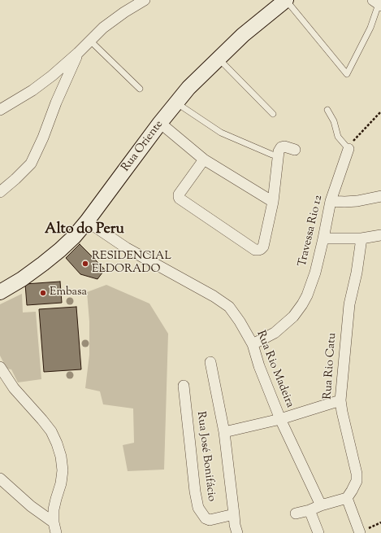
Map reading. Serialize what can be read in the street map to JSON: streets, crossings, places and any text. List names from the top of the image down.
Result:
{
  "streets": {
    "street": [
      "Rua Oriente",
      "Travessa Rio 12",
      "Rua Rio Catu",
      "Rua Rio Madeira",
      "Rua José Bonifácio"
    ]
  },
  "crossings": [
    ["Rua Oriente", "Rua Rio Madeira"],
    ["Travessa Rio 12", "Rua Rio Madeira"]
  ],
  "districts": ["Alto do Peru"],
  "places": ["RESIDENCIAL ELDORADO", "Embasa"]
}
